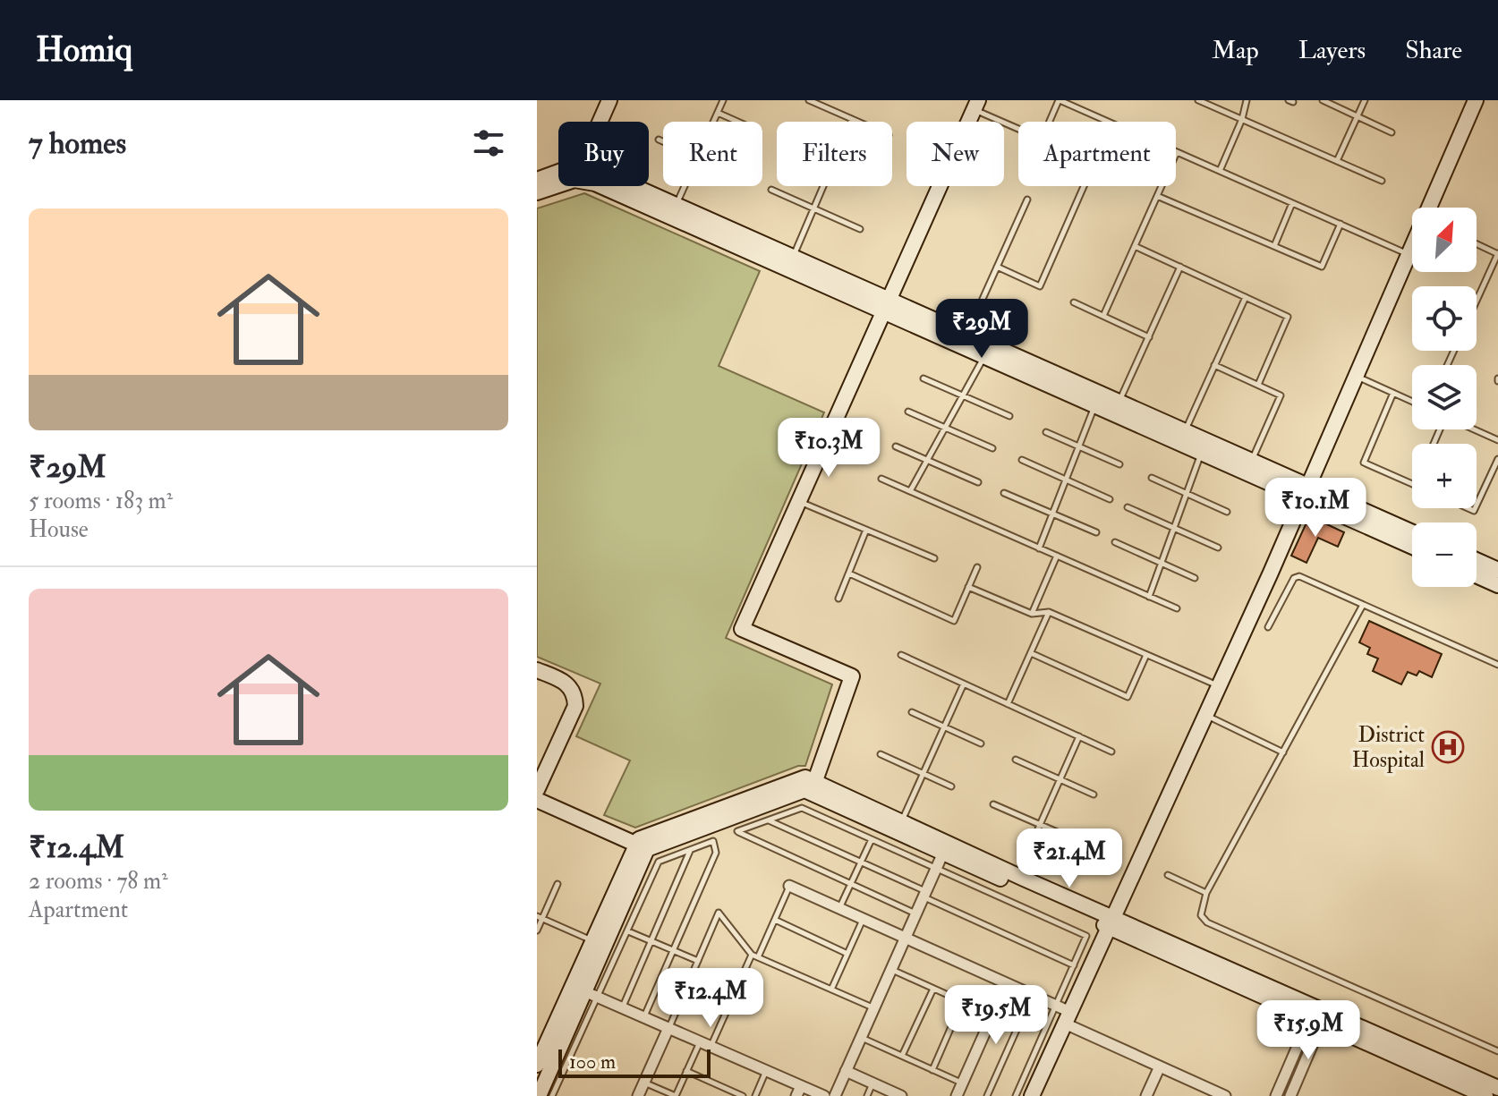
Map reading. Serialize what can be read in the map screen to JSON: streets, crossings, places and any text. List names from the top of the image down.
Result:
{
  "places": {
    "hospital": ["District Hospital"]
  },
  "scale_bar": "100 m",
  "north": "top right",
  "page": {
    "header": "Homiq",
    "nav": ["Map", "Layers", "Share"],
    "heading": "7 homes",
    "chip": [
      "Buy",
      "Rent",
      "Filters",
      "New",
      "Apartment"
    ],
    "list": [
      {
        "name": "₹29M",
        "note": "5 rooms · 183 m² · House"
      },
      {
        "name": "₹12.4M",
        "note": "2 rooms · 78 m² · Apartment"
      }
    ],
    "map_buttons": ["+", "−"],
    "price": [
      "₹29M",
      "₹10.3M",
      "₹10.1M",
      "₹21.4M",
      "₹12.4M",
      "₹19.5M",
      "₹15.9M"
    ],
    "scale": "100 m"
  }
}
